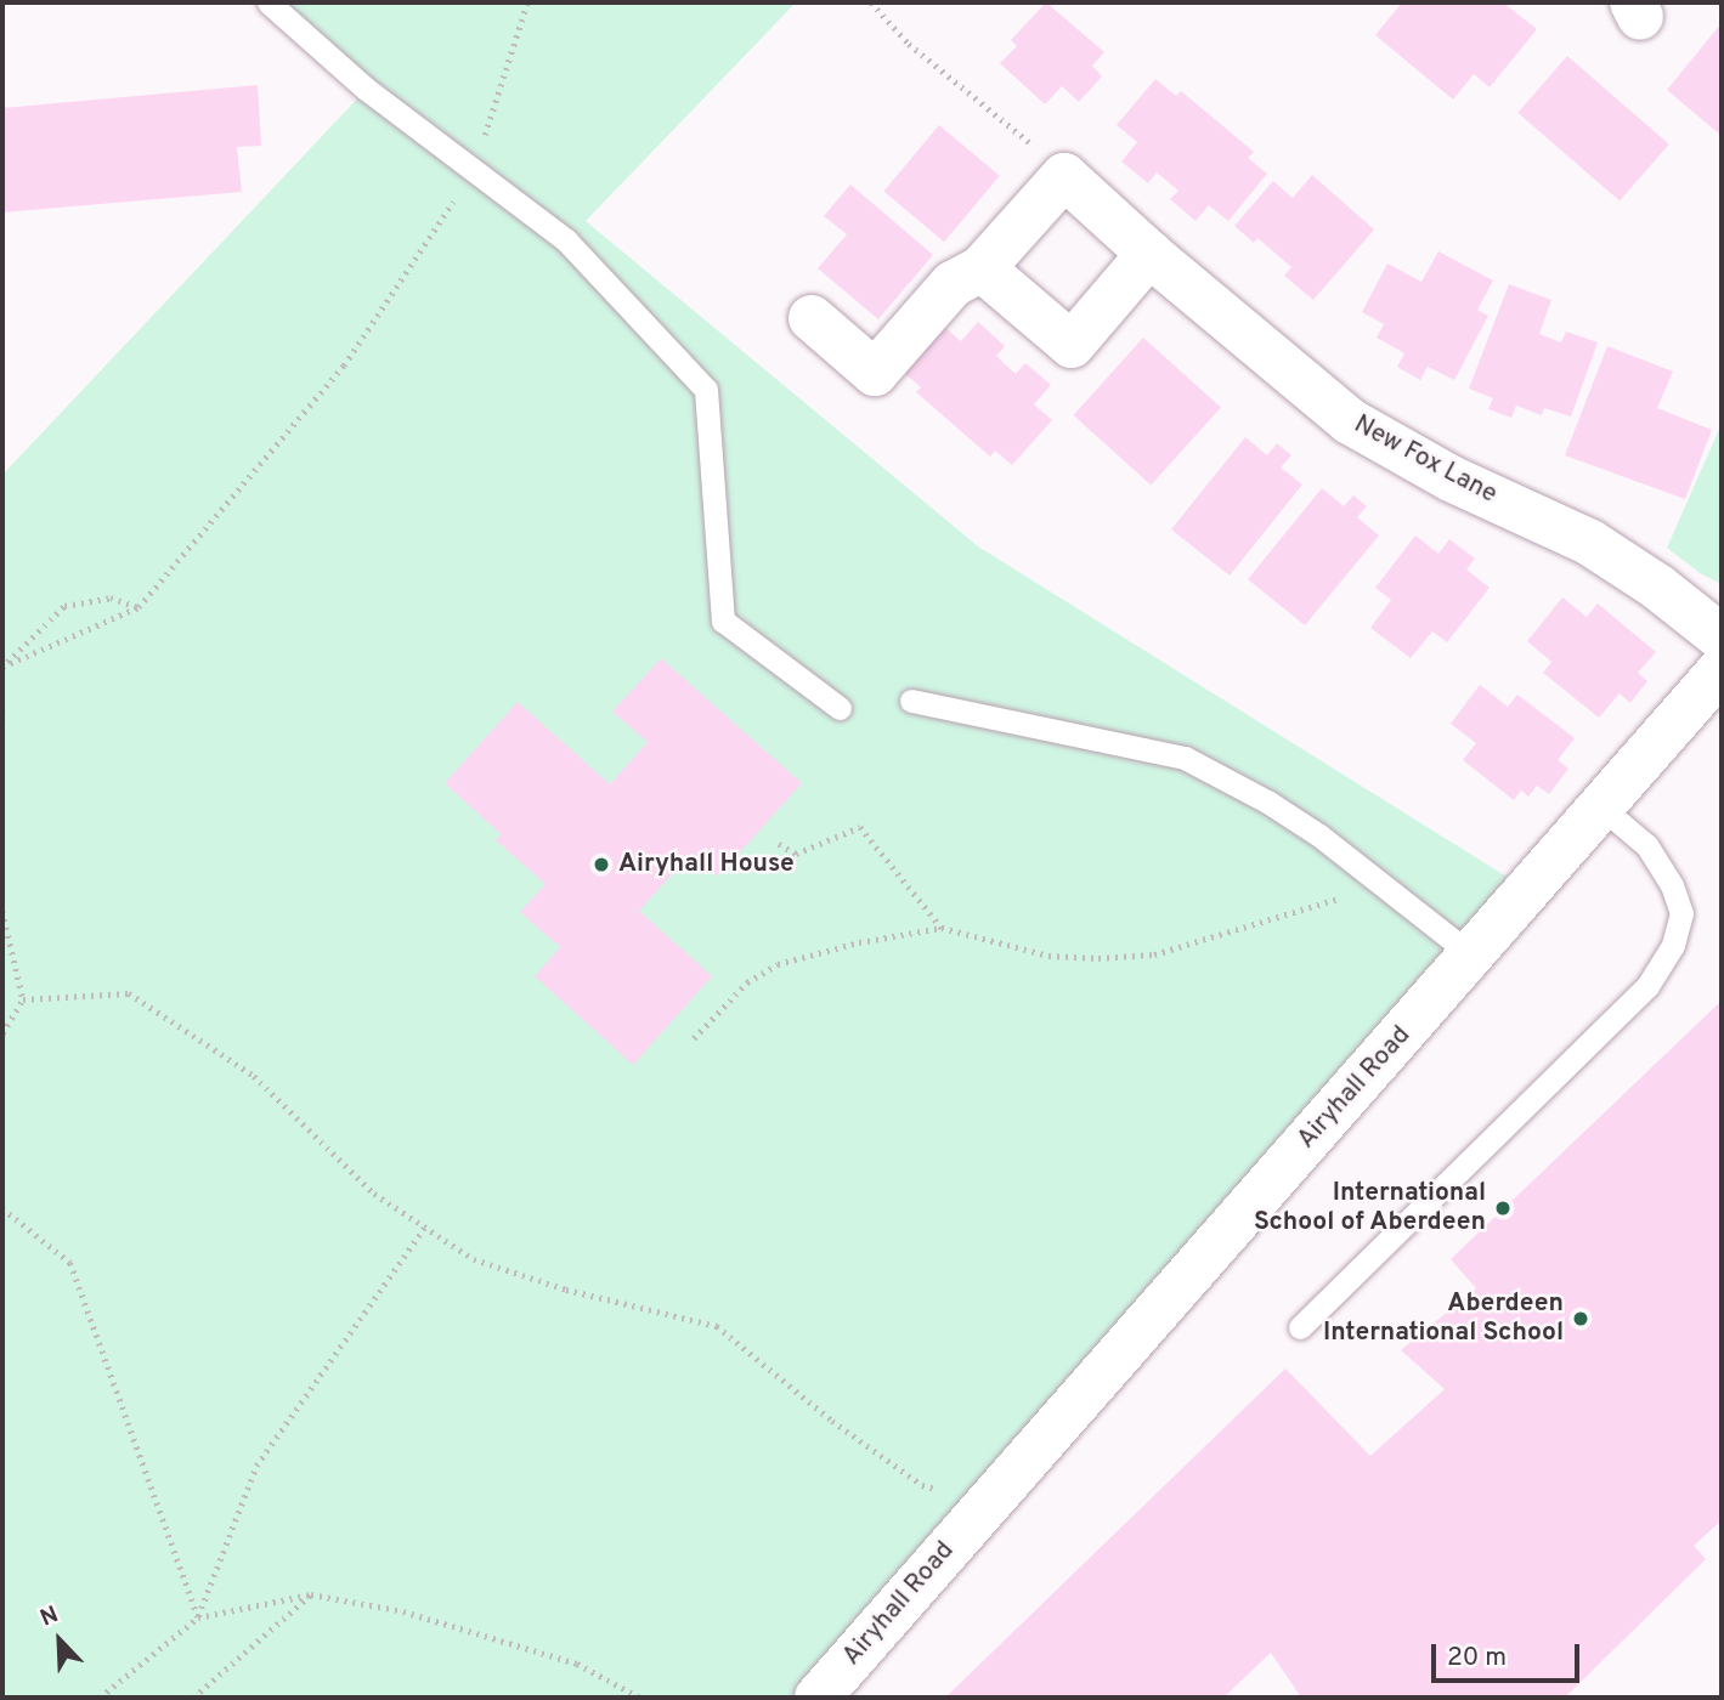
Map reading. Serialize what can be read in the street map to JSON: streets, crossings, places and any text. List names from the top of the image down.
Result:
{
  "streets": {
    "street": ["New Fox Lane", "Airyhall Road"]
  },
  "places": ["Airyhall House", "International School of Aberdeen", "Aberdeen International School"],
  "scale_bar": "20 m",
  "north": "top left"
}
